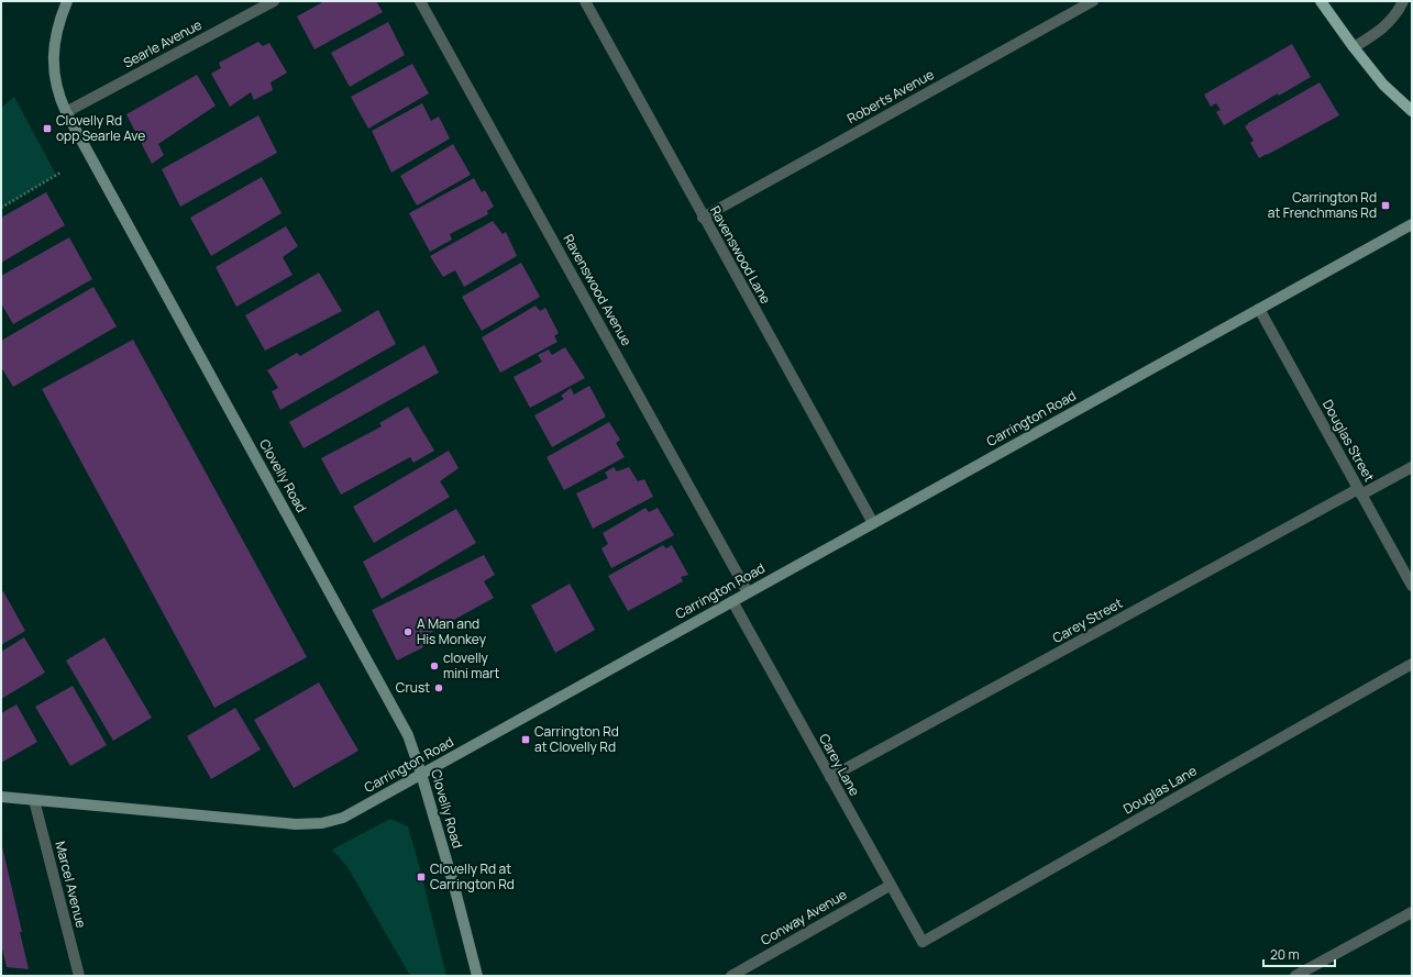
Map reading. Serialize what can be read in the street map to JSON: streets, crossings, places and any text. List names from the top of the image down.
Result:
{
  "streets": {
    "main road": ["Carrington Road", "Clovelly Road"],
    "street": [
      "Searle Avenue",
      "Roberts Avenue",
      "Ravenswood Lane",
      "Ravenswood Avenue",
      "Douglas Street",
      "Carey Street",
      "Carey Lane",
      "Douglas Lane",
      "Marcel Avenue",
      "Conway Avenue"
    ]
  },
  "crossings": [
    ["Searle Avenue", "Clovelly Road"],
    ["Roberts Avenue", "Ravenswood Lane"],
    ["Ravenswood Lane", "Carrington Road"],
    ["Ravenswood Avenue", "Carrington Road"],
    ["Carrington Road", "Douglas Street"],
    ["Carrington Road", "Clovelly Road"],
    ["Carrington Road", "Carey Lane"],
    ["Carrington Road", "Marcel Avenue"],
    ["Douglas Street", "Carey Street"],
    ["Carey Street", "Carey Lane"],
    ["Carey Lane", "Douglas Lane"],
    ["Carey Lane", "Conway Avenue"]
  ],
  "places": {
    "transit": [
      "Clovelly Rd opp Searle Ave",
      "Carrington Rd at Frenchmans Rd",
      "Carrington Rd at Clovelly Rd",
      "Clovelly Rd at Carrington Rd"
    ],
    "other": ["A Man and His Monkey", "clovelly mini mart", "Crust"]
  },
  "scale_bar": "20 m"
}
